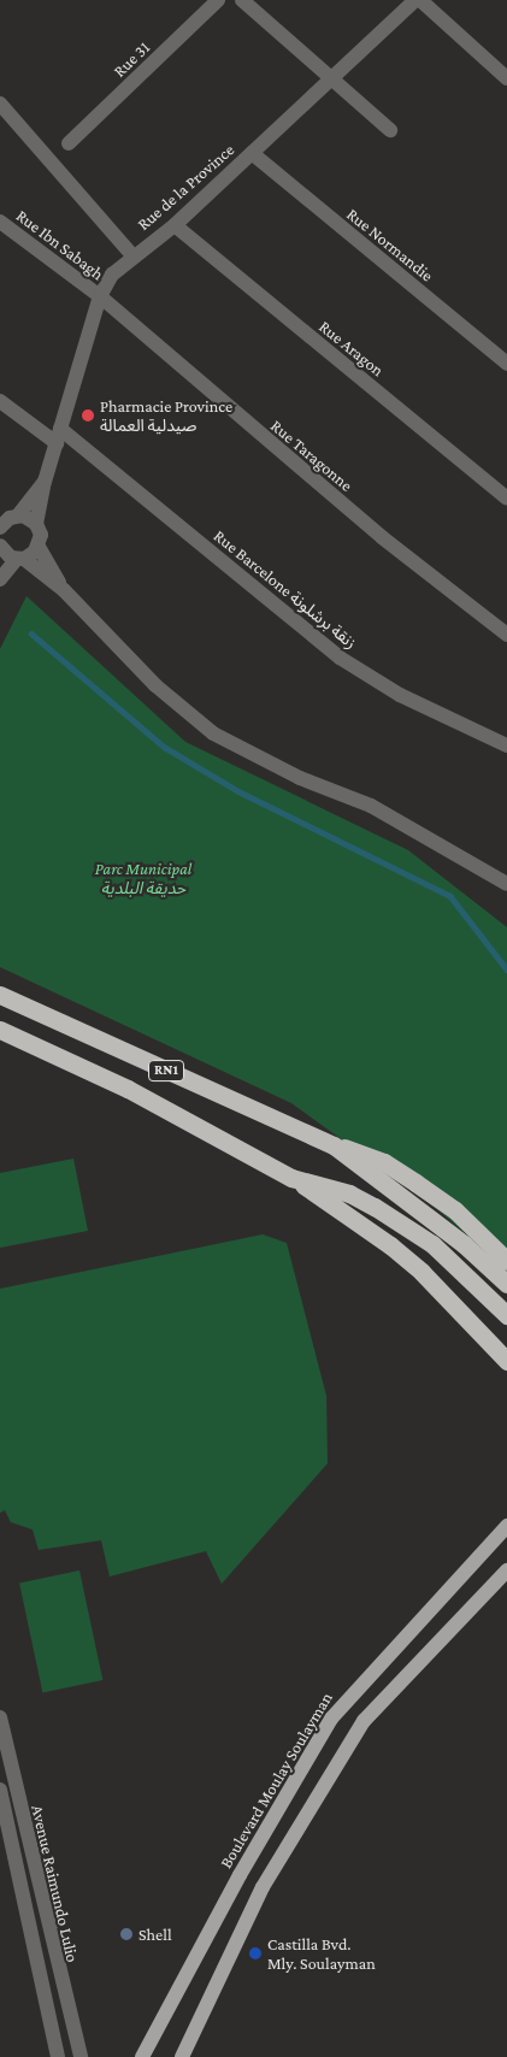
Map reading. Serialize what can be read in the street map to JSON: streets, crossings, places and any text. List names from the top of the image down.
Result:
{
  "streets": {
    "highway": ["RN1"],
    "main road": ["Boulevard Moulay Soulayman"],
    "street": [
      "Rue 31",
      "Rue de la Province",
      "Rue Ibn Sabagh",
      "Rue Normandie",
      "Rue Aragon",
      "Rue Taragonne",
      "Rue Barcelone زنقة برشلونة",
      "Avenue Raimundo Lulio"
    ]
  },
  "crossings": [
    ["Rue de la Province", "Rue Ibn Sabagh"],
    ["Rue de la Province", "Rue Normandie"],
    ["Rue de la Province", "Rue Aragon"],
    ["Rue de la Province", "Rue Taragonne"],
    ["Rue de la Province", "Rue Barcelone زنقة برشلونة"],
    ["Rue Ibn Sabagh", "Rue Taragonne"]
  ],
  "parks": ["Parc Municipal حديقة البلدية"],
  "places": ["Pharmacie Province صيدلية العمالة", "Shell", "Castilla Bvd. Mly. Soulayman"]
}
